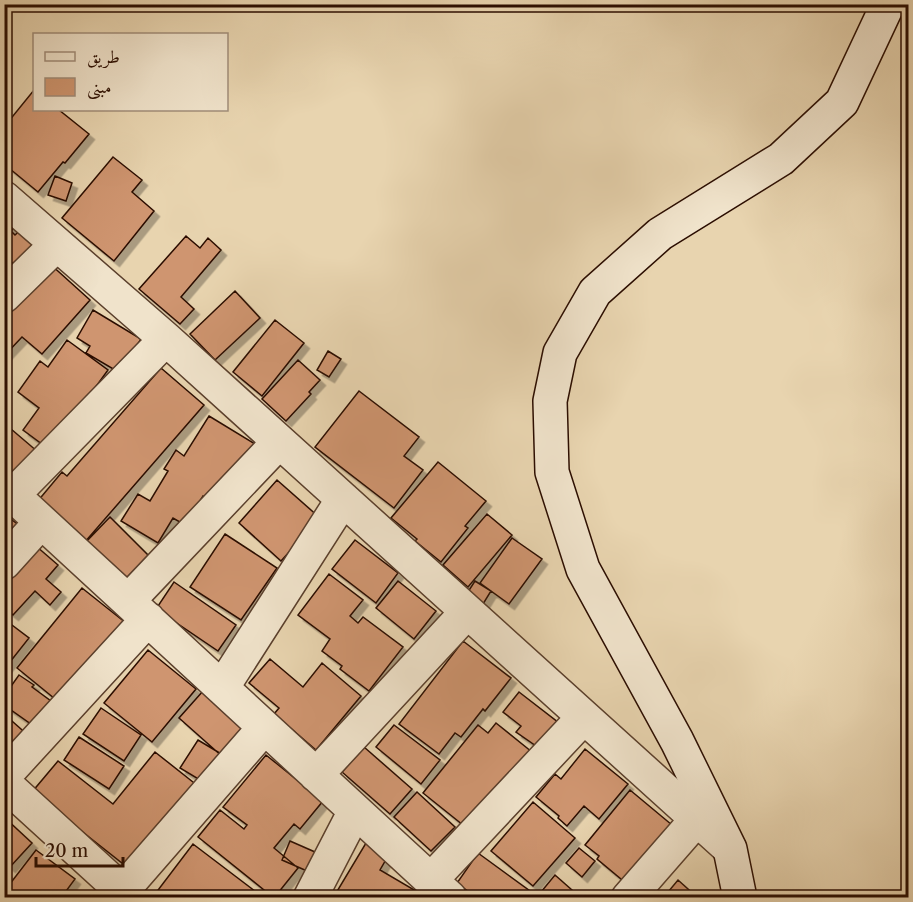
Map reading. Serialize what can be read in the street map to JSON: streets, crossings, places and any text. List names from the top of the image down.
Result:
{
  "legend": ["طريق", "مبنى"],
  "scale_bar": "20 m"
}
